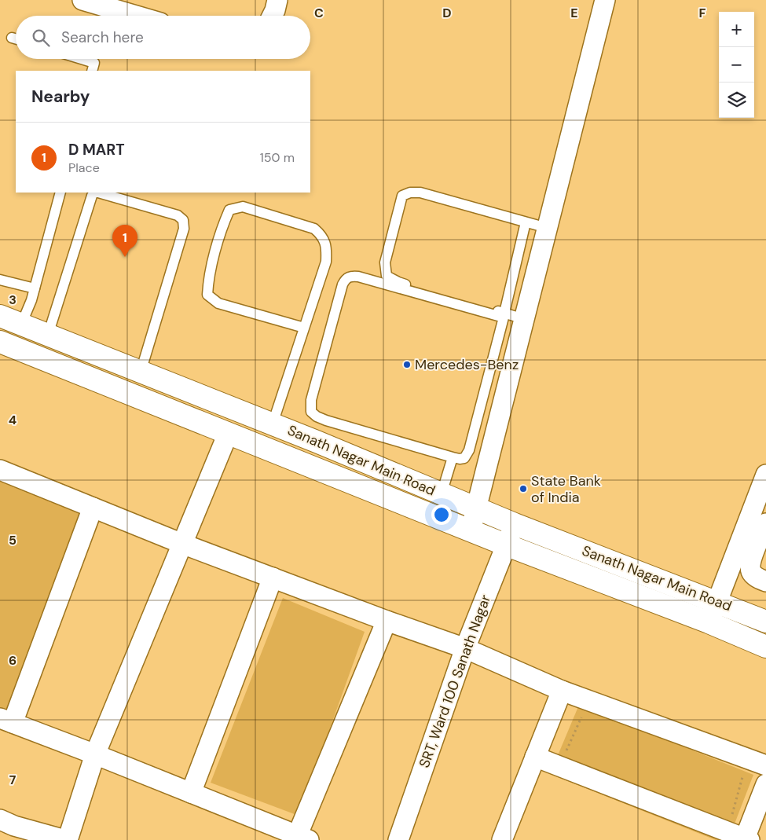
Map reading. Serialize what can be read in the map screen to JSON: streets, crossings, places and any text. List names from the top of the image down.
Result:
{
  "streets": {
    "street": ["Sanath Nagar Main Road", "SRT, Ward 100 Sanath Nagar"]
  },
  "crossings": [
    ["Sanath Nagar Main Road", "SRT, Ward 100 Sanath Nagar"]
  ],
  "places": ["Mercedes-Benz", "State Bank of India"],
  "page": {
    "map_buttons": ["+", "−"],
    "search": "Search here",
    "heading": "Nearby",
    "list": [
      {
        "mark": "1",
        "name": "D MART",
        "note": "Place",
        "value": "150 m"
      }
    ],
    "pins": "1"
  },
  "grid": {
    "columns": [
      "C",
      "D",
      "E",
      "F"
    ],
    "rows": [
      "3",
      "4",
      "5",
      "6",
      "7"
    ]
  }
}
